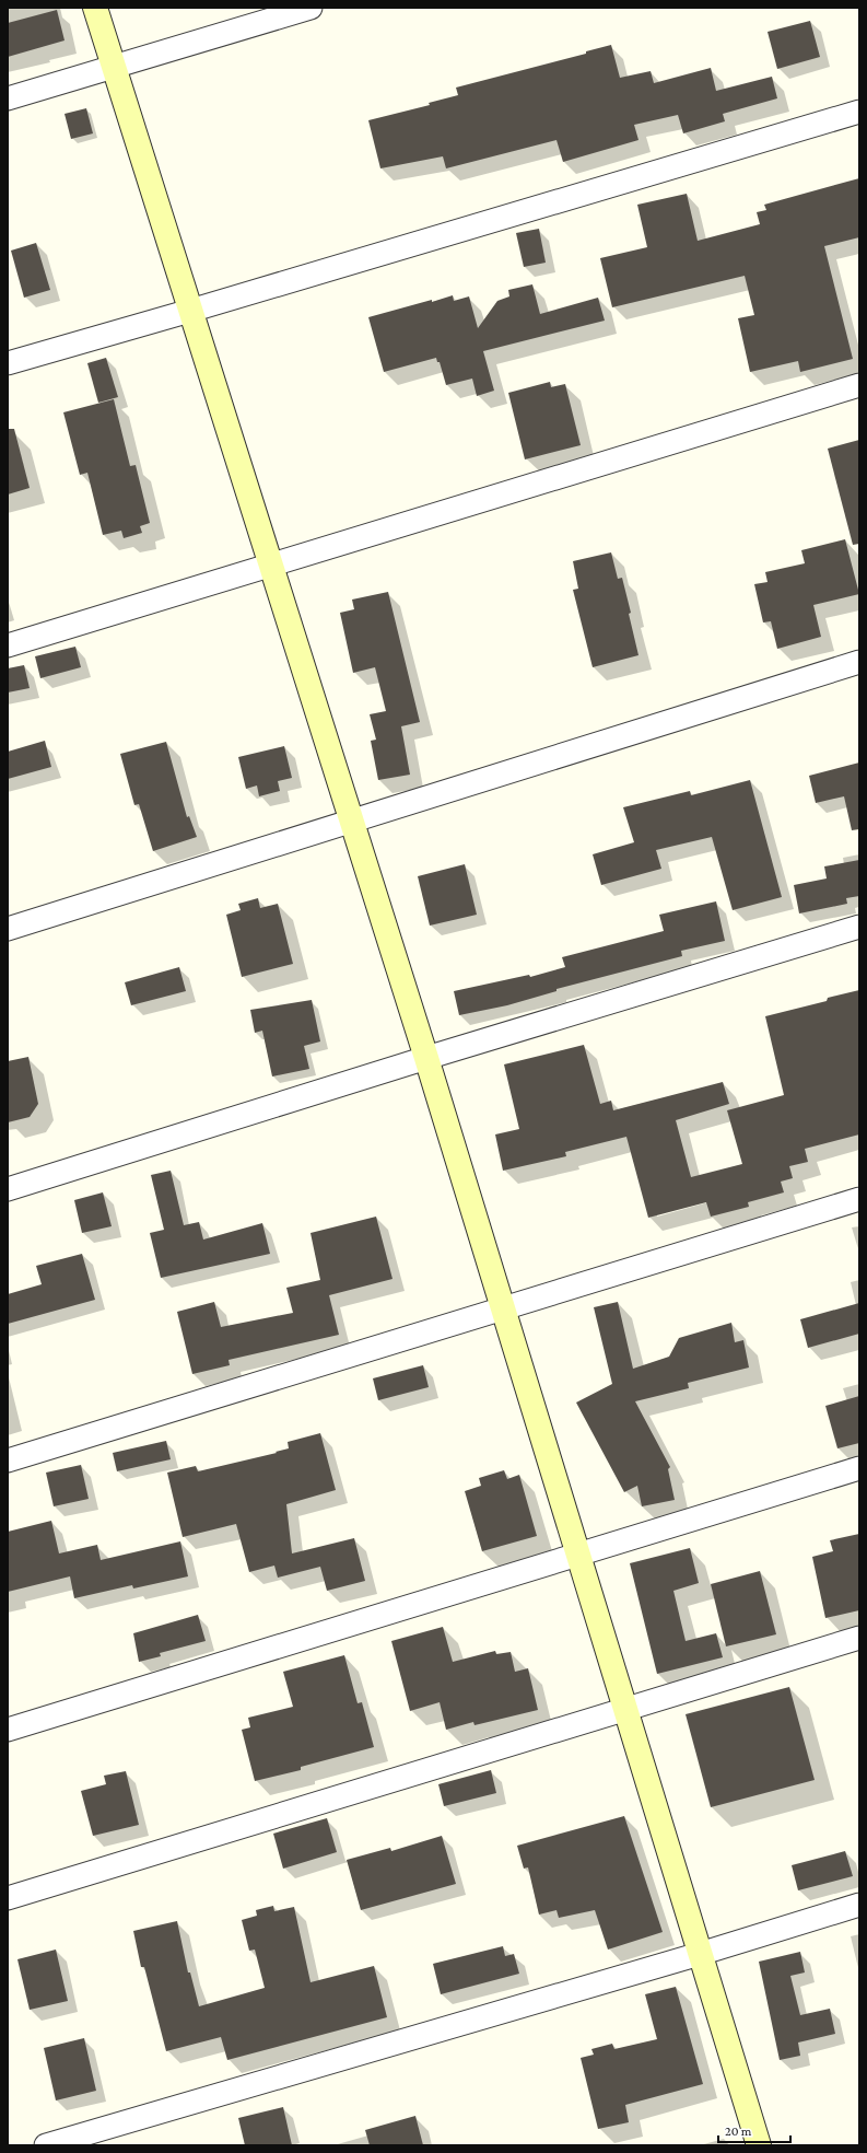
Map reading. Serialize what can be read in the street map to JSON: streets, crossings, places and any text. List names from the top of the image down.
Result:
{
  "scale_bar": "20 m"
}
